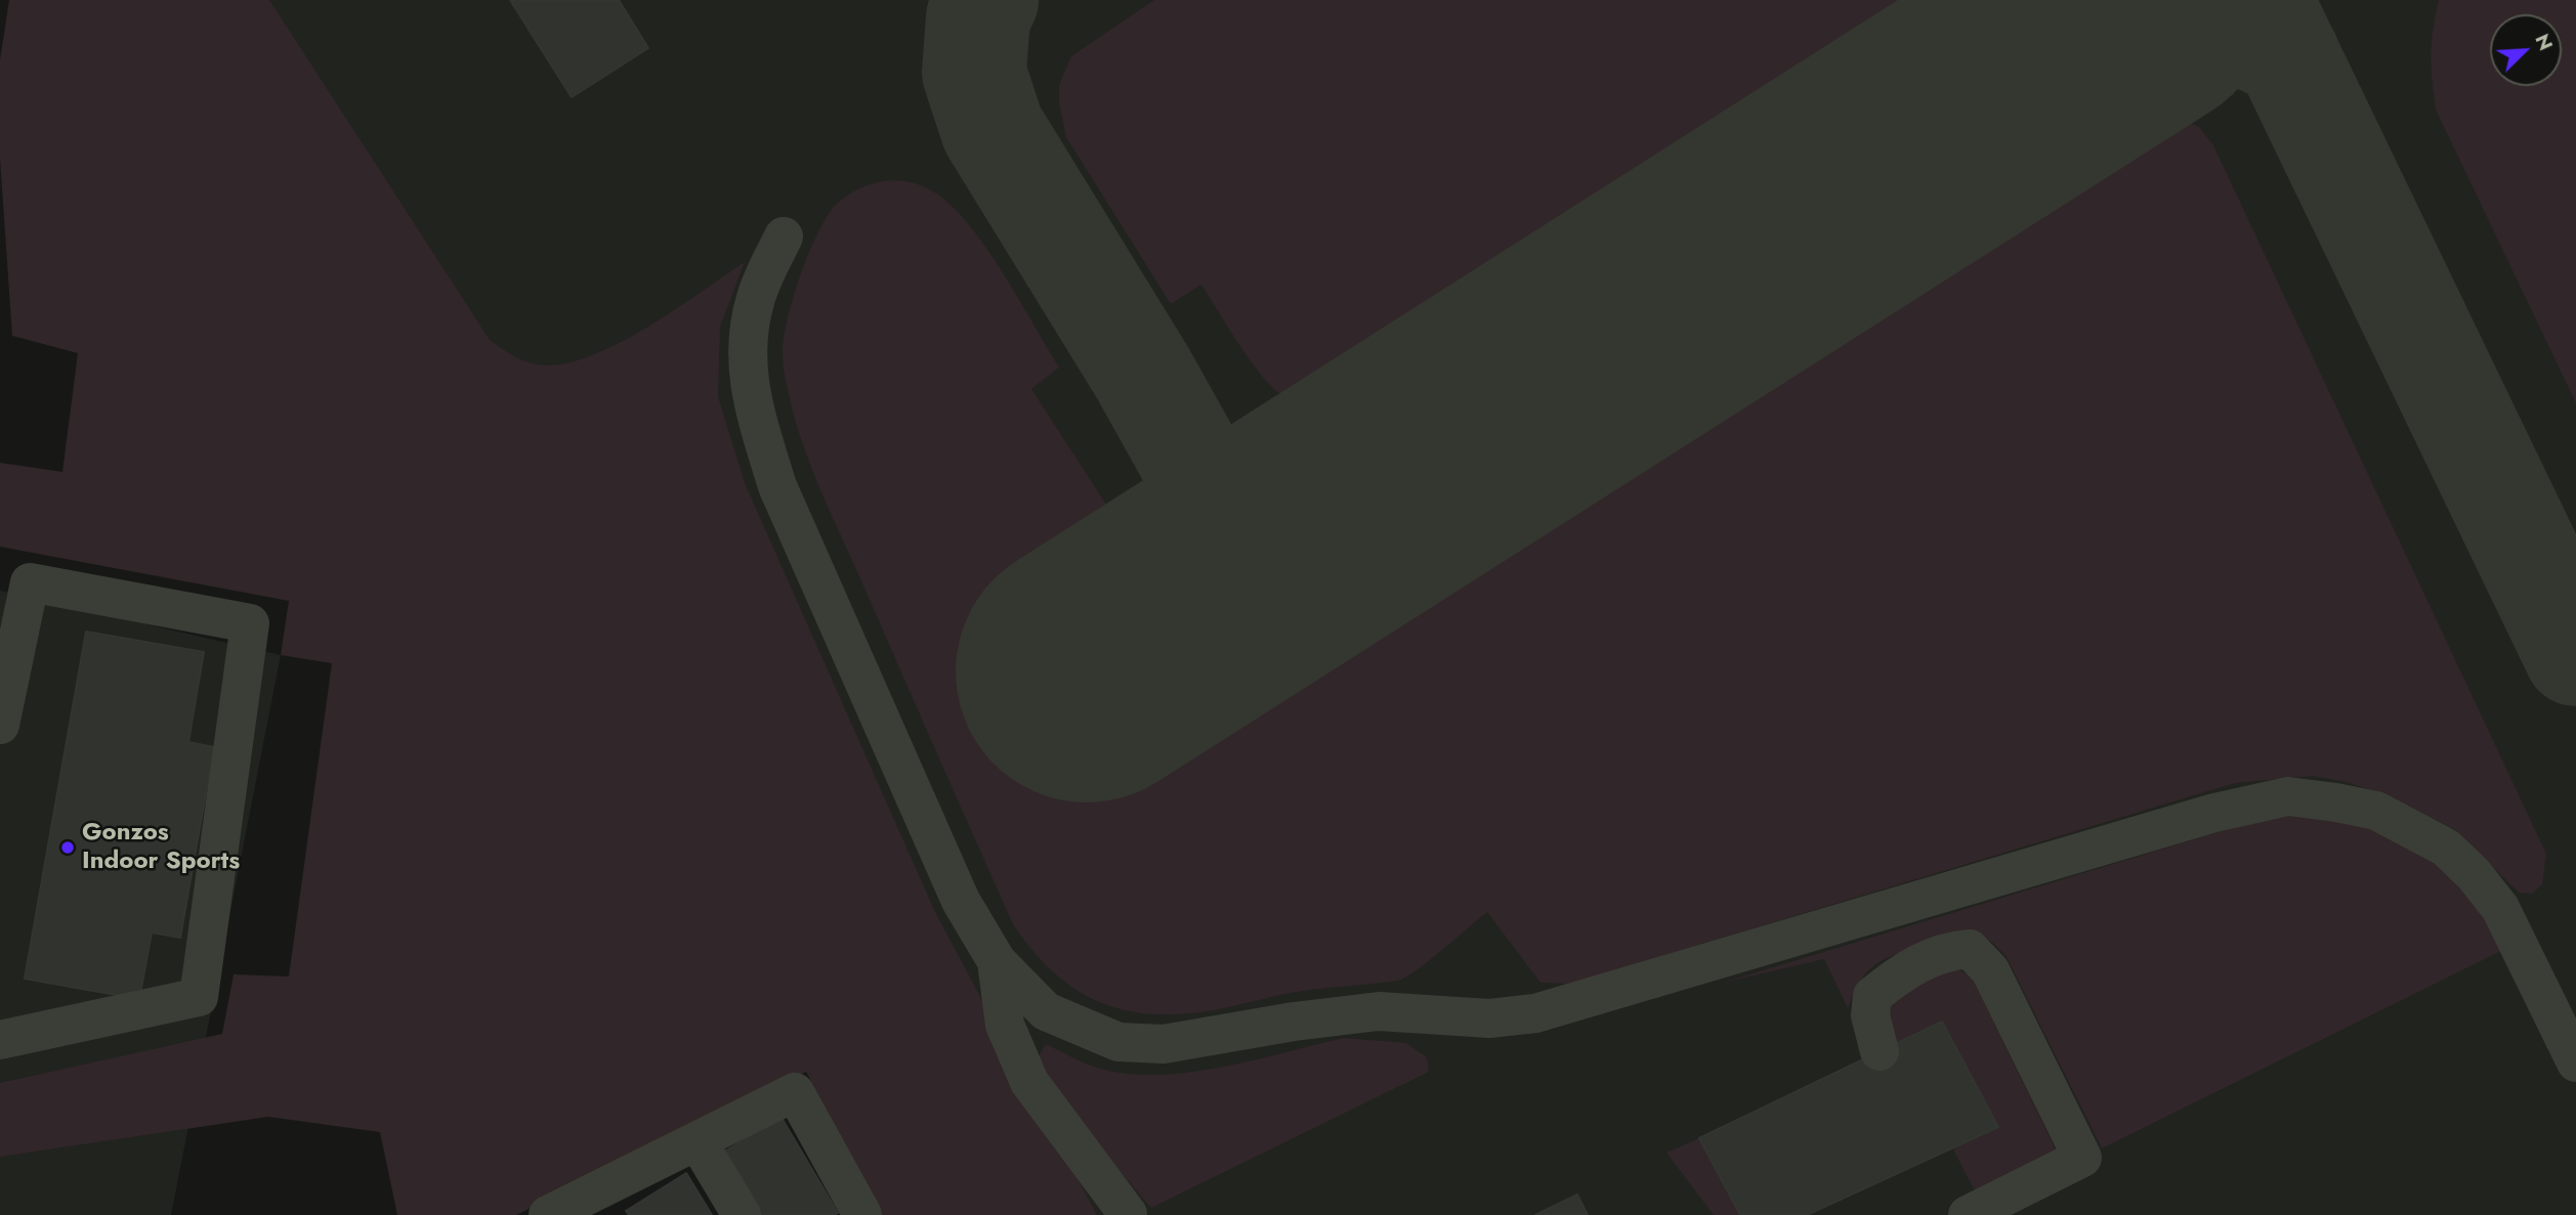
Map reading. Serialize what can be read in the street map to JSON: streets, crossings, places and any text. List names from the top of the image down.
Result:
{
  "places": ["Gonzos Indoor Sports"],
  "north": "top right"
}
